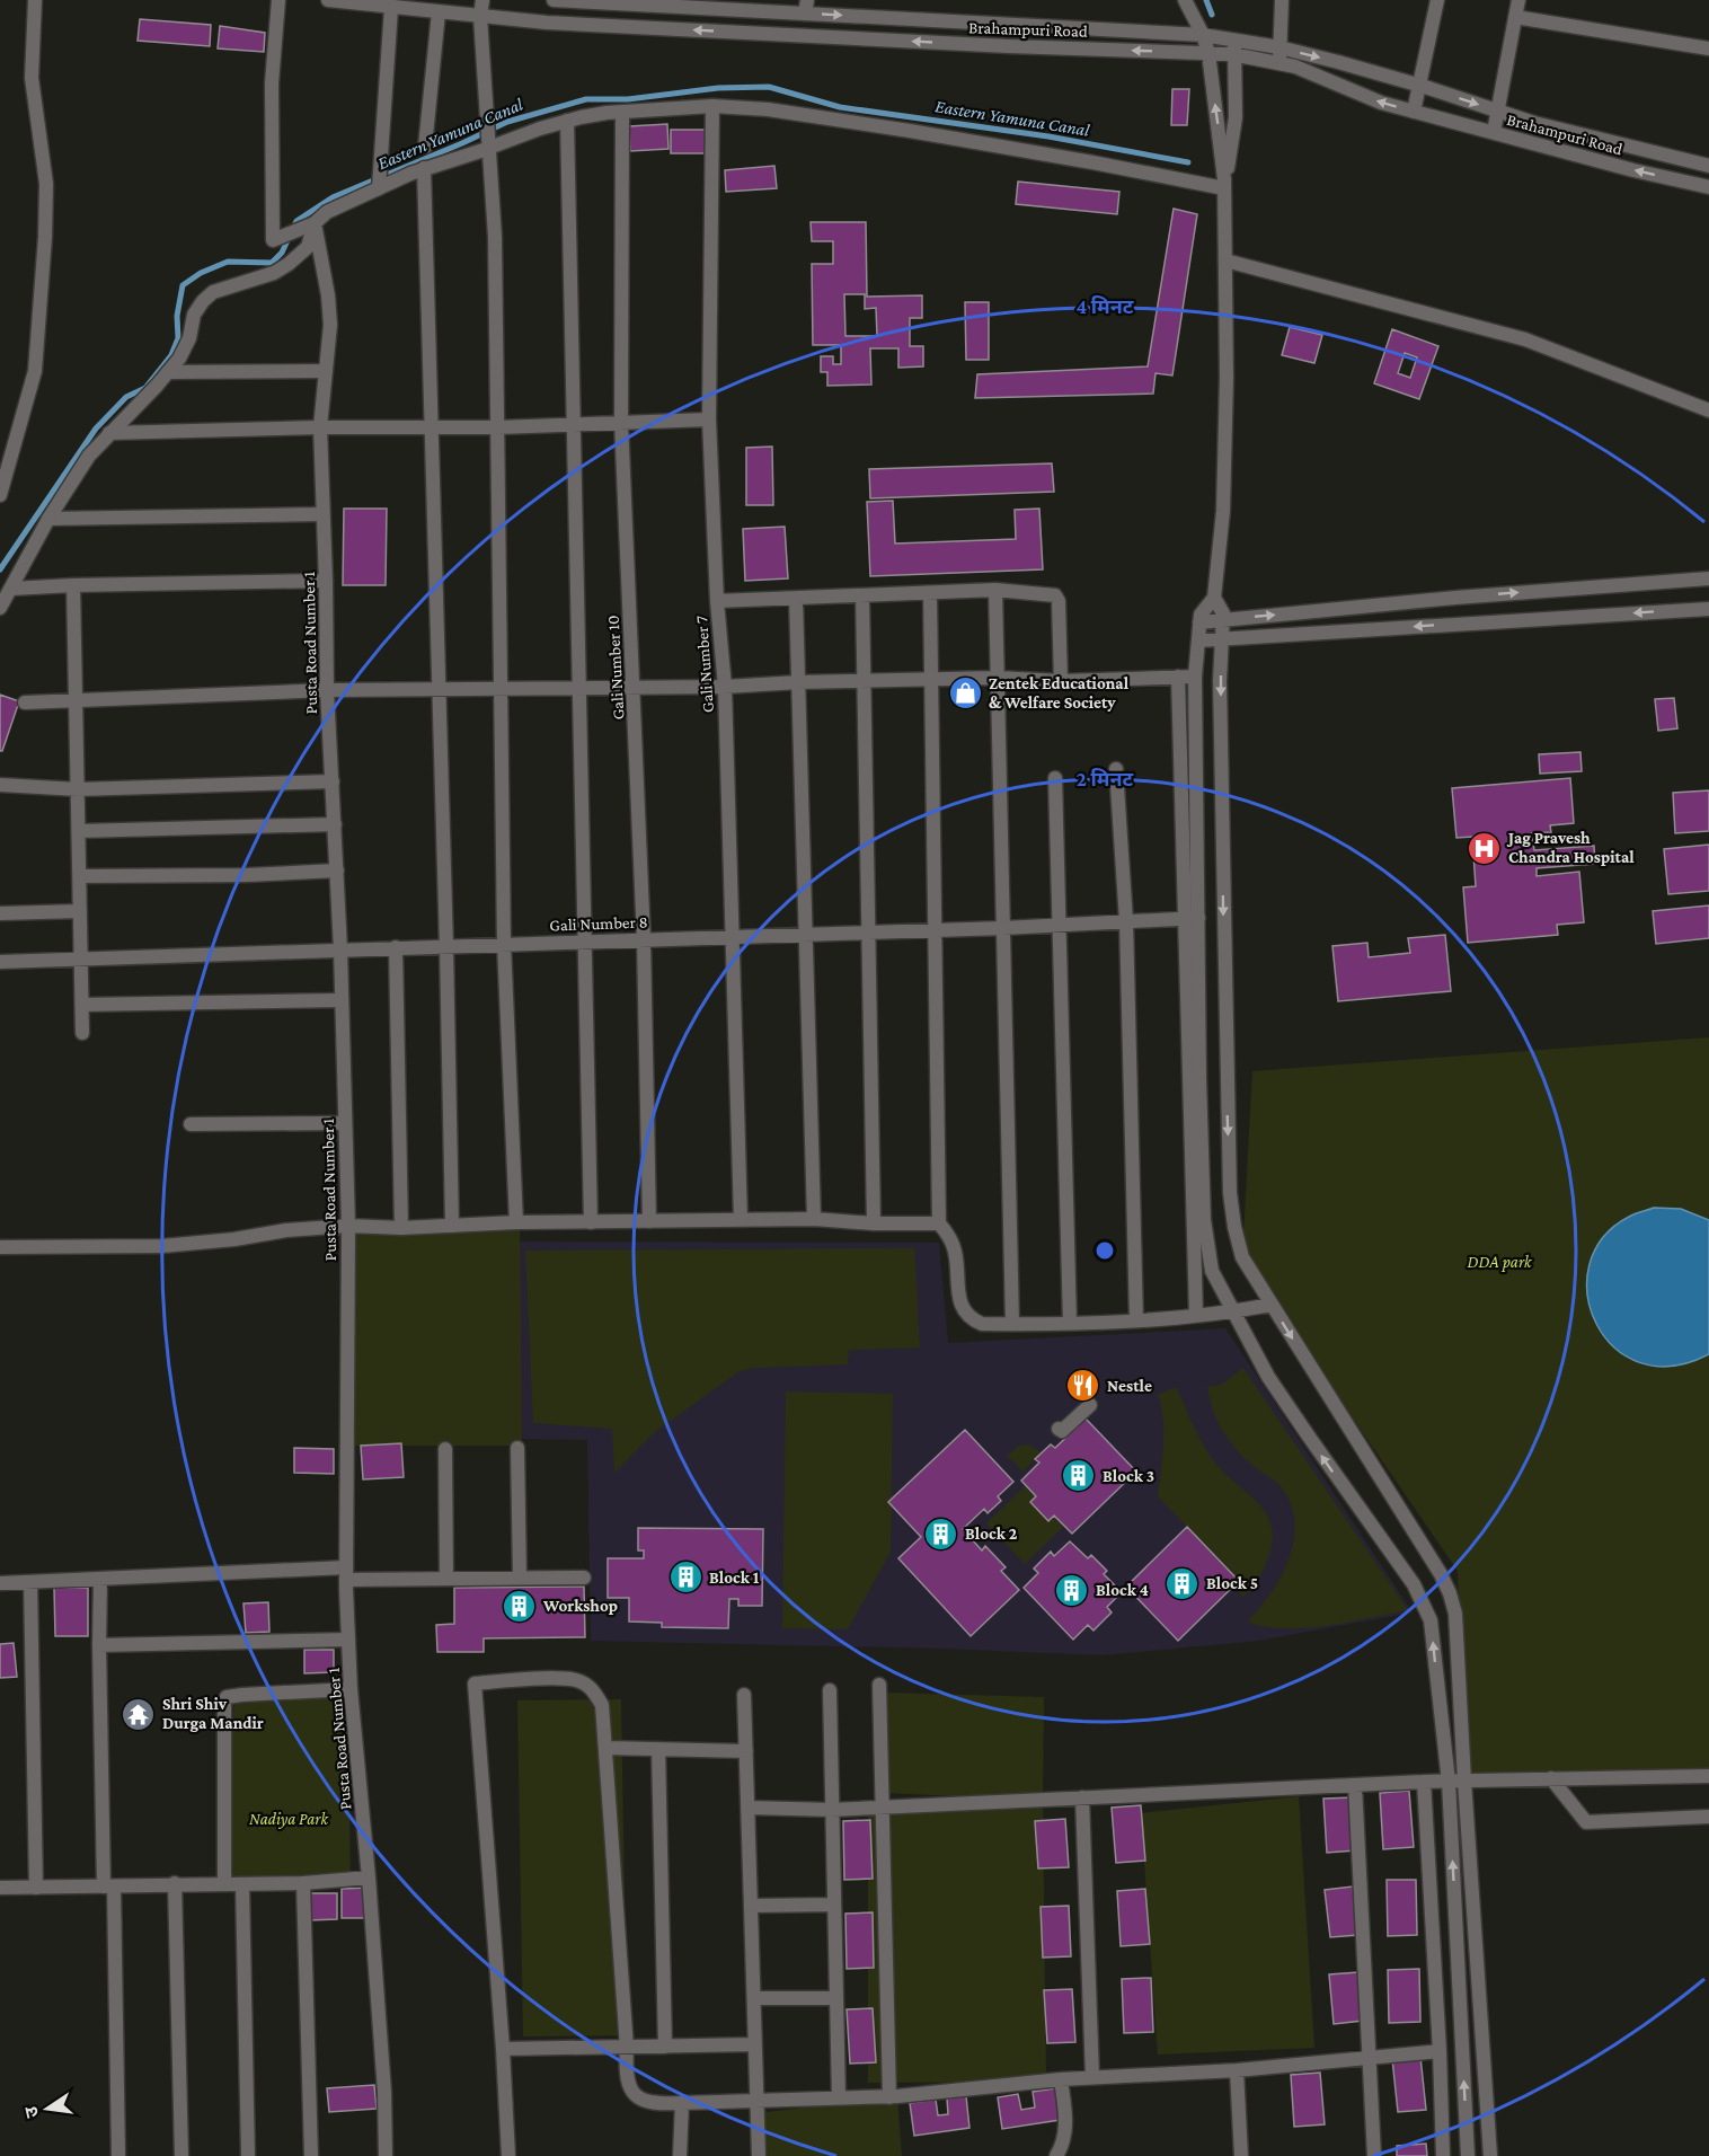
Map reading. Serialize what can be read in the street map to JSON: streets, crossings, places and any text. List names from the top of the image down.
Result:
{
  "streets": {
    "street": [
      "Brahampuri Road",
      "Pusta Road Number 1",
      "Gali Number 7",
      "Gali Number 10",
      "Gali Number 8"
    ]
  },
  "crossings": [
    ["Pusta Road Number 1", "Gali Number 8"],
    ["Gali Number 7", "Gali Number 8"],
    ["Gali Number 10", "Gali Number 8"]
  ],
  "water": ["Eastern Yamuna Canal"],
  "parks": ["DDA park", "Nadiya Park"],
  "places": {
    "shop": ["Zentek Educational & Welfare Society"],
    "hospital": ["Jag Pravesh Chandra Hospital"],
    "restaurant": ["Nestle"],
    "building": [
      "Block 3",
      "Block 2",
      "Block 1",
      "Block 5",
      "Block 4",
      "Workshop"
    ],
    "temple": ["Shri Shiv Durga Mandir"]
  },
  "north": "left",
  "rings": ["4 मिनट", "2 मिनट"]
}
